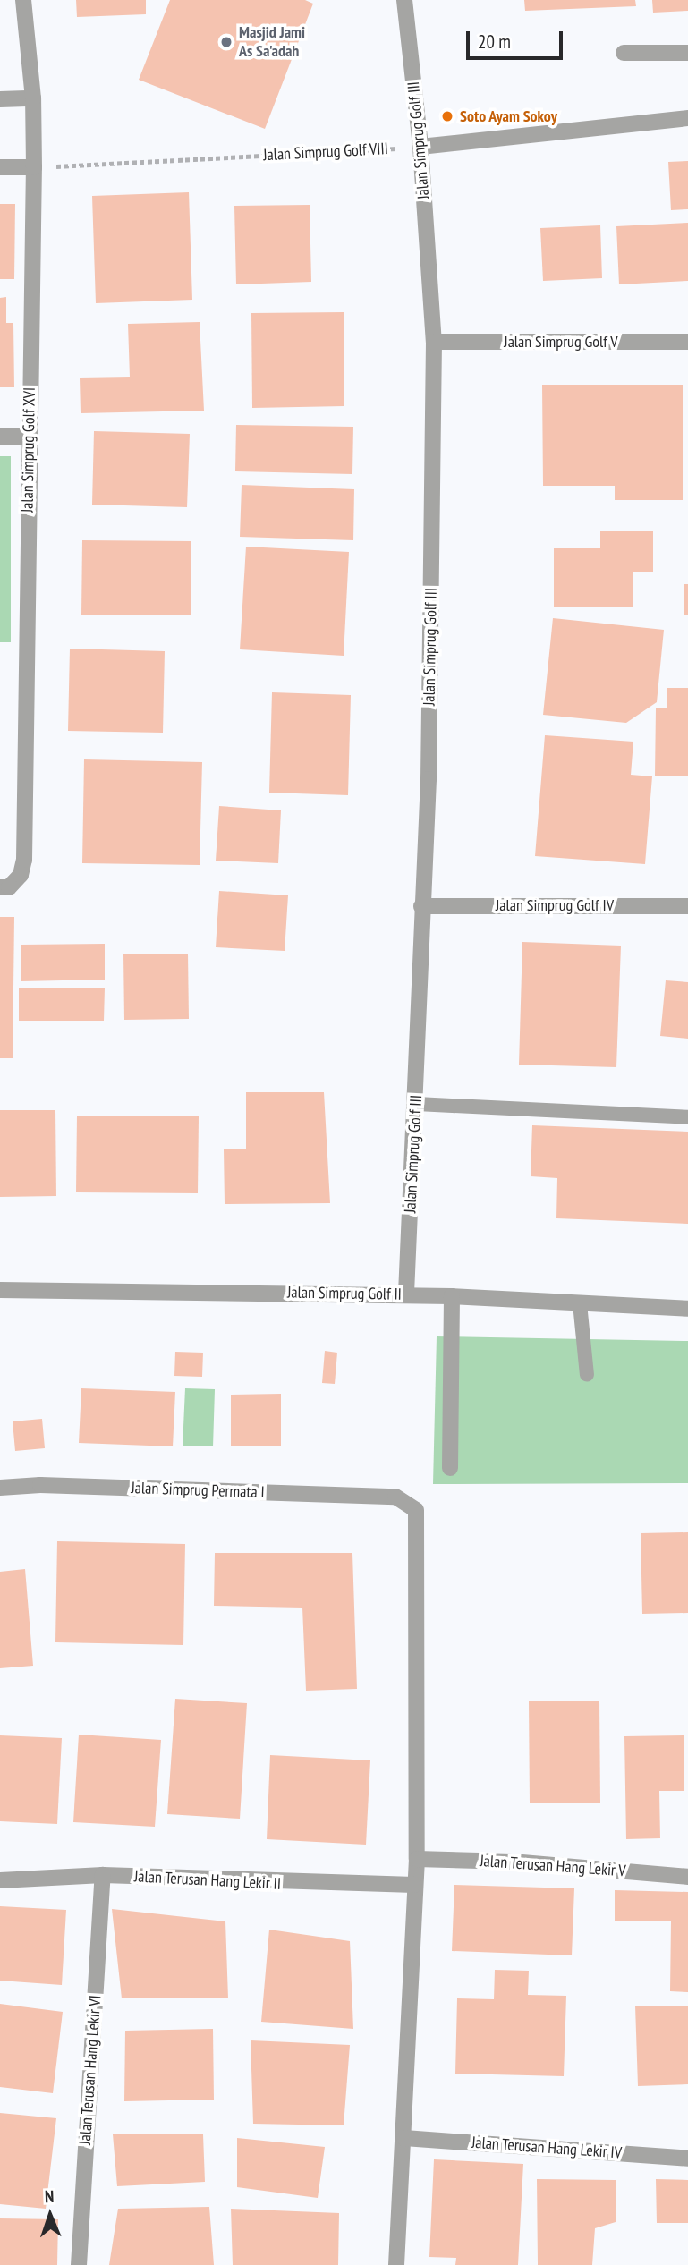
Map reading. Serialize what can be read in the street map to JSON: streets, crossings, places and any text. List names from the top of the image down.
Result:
{
  "streets": {
    "street": [
      "Jalan Simprug Golf III",
      "Jalan Simprug Golf V",
      "Jalan Simprug Golf XVI",
      "Jalan Simprug Golf IV",
      "Jalan Simprug Golf II",
      "Jalan Simprug Permata I",
      "Jalan Terusan Hang Lekir V",
      "Jalan Terusan Hang Lekir II",
      "Jalan Terusan Hang Lekir VI",
      "Jalan Terusan Hang Lekir IV"
    ],
    "path": ["Jalan Simprug Golf VIII"]
  },
  "crossings": [
    ["Jalan Simprug Golf III", "Jalan Simprug Golf VIII"],
    ["Jalan Simprug Golf III", "Jalan Simprug Golf V"],
    ["Jalan Simprug Golf III", "Jalan Simprug Golf IV"],
    ["Jalan Simprug Golf III", "Jalan Simprug Golf II"],
    ["Jalan Simprug Golf VIII", "Jalan Simprug Golf XVI"],
    ["Jalan Simprug Permata I", "Jalan Terusan Hang Lekir V"],
    ["Jalan Terusan Hang Lekir II", "Jalan Terusan Hang Lekir VI"]
  ],
  "places": ["Masjid Jami As Sa'adah", "Soto Ayam Sokoy"],
  "scale_bar": "20 m",
  "north": "top"
}
